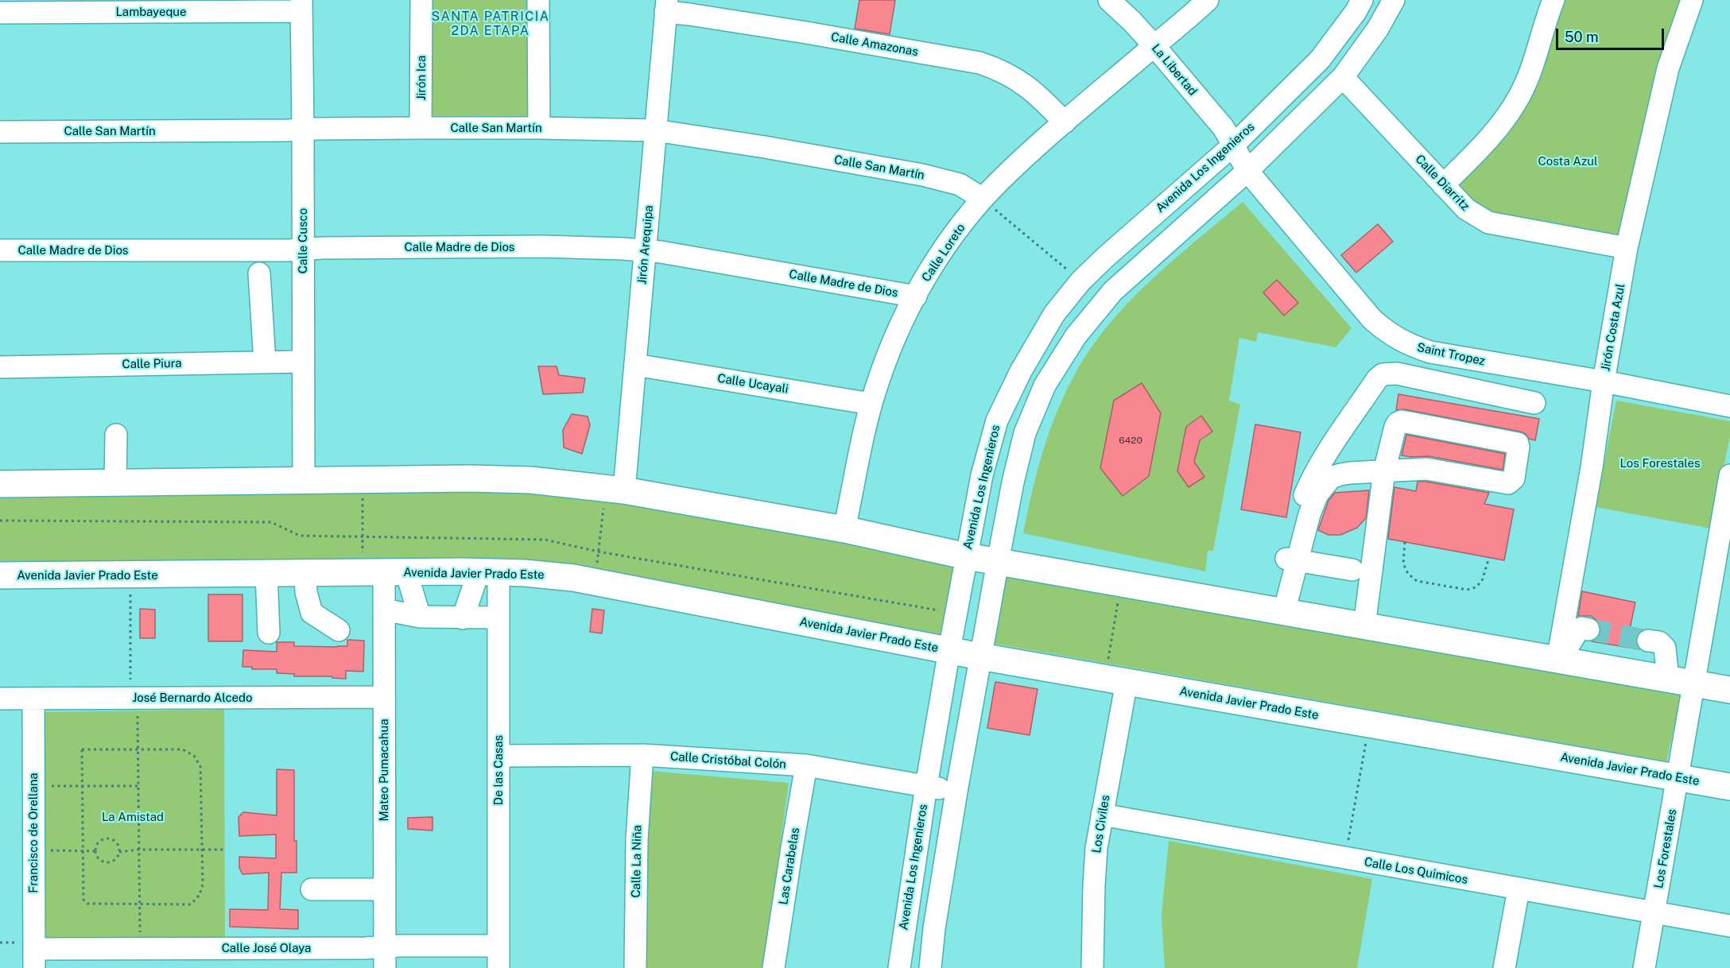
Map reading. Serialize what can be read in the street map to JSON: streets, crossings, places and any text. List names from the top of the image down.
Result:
{
  "streets": {
    "main road": ["Avenida Javier Prado Este"],
    "street": [
      "Lambayeque",
      "Calle Amazonas",
      "La Libertad",
      "Jirón Ica",
      "Calle San Martín",
      "Avenida Los Ingenieros",
      "Calle Diarritz",
      "Calle Cusco",
      "Jirón Arequipa",
      "Calle Madre de Dios",
      "Calle Loreto",
      "Jirón Costa Azul",
      "Saint Tropez",
      "Calle Piura",
      "Calle Ucayali",
      "José Bernardo Alcedo",
      "Calle Cristóbal Colón",
      "Mateo Pumacahua",
      "De las Casas",
      "Los Civiles",
      "Francisco de Orellana",
      "Los Forestales",
      "Calle La Niña",
      "Las Carabelas",
      "Calle Los Quimicos",
      "Calle José Olaya"
    ]
  },
  "crossings": [
    ["Lambayeque", "Calle Cusco"],
    ["Calle Amazonas", "Jirón Arequipa"],
    ["Calle Amazonas", "Calle Loreto"],
    ["La Libertad", "Avenida Los Ingenieros"],
    ["La Libertad", "Calle Loreto"],
    ["La Libertad", "Saint Tropez"],
    ["Jirón Ica", "Calle San Martín"],
    ["Calle San Martín", "Calle Cusco"],
    ["Calle San Martín", "Jirón Arequipa"],
    ["Calle San Martín", "Calle Loreto"],
    ["Avenida Los Ingenieros", "Saint Tropez"],
    ["Avenida Los Ingenieros", "Avenida Javier Prado Este"],
    ["Avenida Los Ingenieros", "Calle Cristóbal Colón"],
    ["Calle Diarritz", "Jirón Costa Azul"],
    ["Calle Cusco", "Calle Madre de Dios"],
    ["Calle Cusco", "Calle Piura"],
    ["Jirón Arequipa", "Calle Madre de Dios"],
    ["Jirón Arequipa", "Calle Ucayali"],
    ["Calle Madre de Dios", "Calle Loreto"],
    ["Calle Loreto", "Calle Ucayali"],
    ["Jirón Costa Azul", "Saint Tropez"],
    ["Avenida Javier Prado Este", "Mateo Pumacahua"],
    ["Avenida Javier Prado Este", "De las Casas"],
    ["Avenida Javier Prado Este", "Los Civiles"],
    ["Avenida Javier Prado Este", "Los Forestales"],
    ["José Bernardo Alcedo", "Mateo Pumacahua"],
    ["José Bernardo Alcedo", "Francisco de Orellana"],
    ["Calle Cristóbal Colón", "De las Casas"],
    ["Calle Cristóbal Colón", "Calle La Niña"],
    ["Calle Cristóbal Colón", "Las Carabelas"],
    ["Mateo Pumacahua", "Calle José Olaya"],
    ["De las Casas", "Calle José Olaya"],
    ["Los Civiles", "Calle Los Quimicos"],
    ["Francisco de Orellana", "Calle José Olaya"],
    ["Los Forestales", "Calle Los Quimicos"]
  ],
  "districts": ["SANTA PATRICIA 2DA ETAPA"],
  "parks": ["Costa Azul", "Los Forestales", "La Amistad"],
  "house_numbers": ["6420"],
  "scale_bar": "50 m"
}
